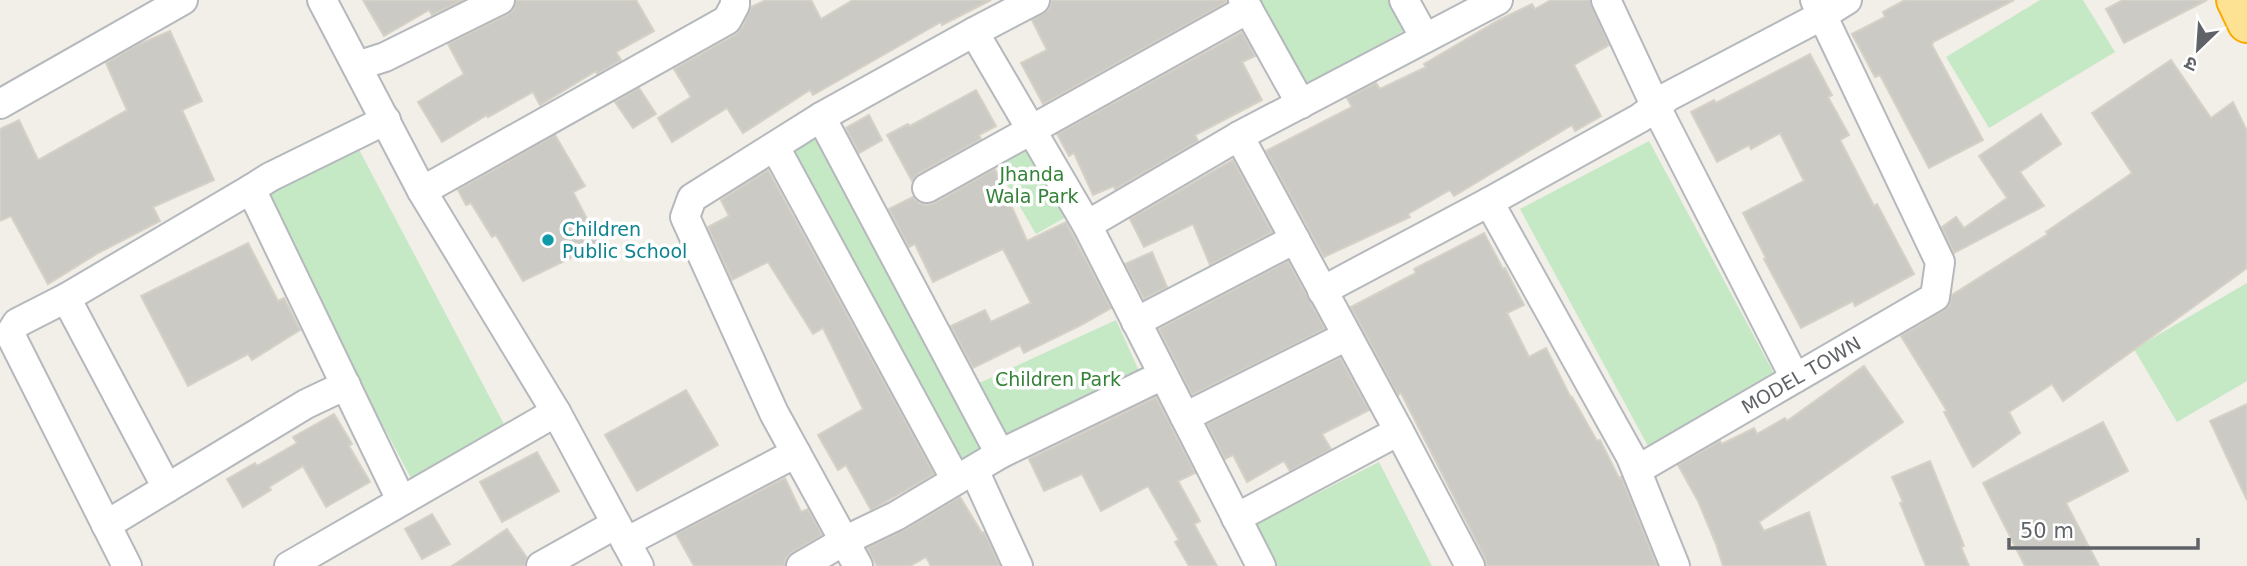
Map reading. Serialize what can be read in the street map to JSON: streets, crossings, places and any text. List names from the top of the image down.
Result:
{
  "streets": {
    "street": ["MODEL TOWN"]
  },
  "parks": ["Jhanda Wala Park", "Children Park"],
  "places": ["Children Public School"],
  "scale_bar": "50 m",
  "north": "bottom left"
}
